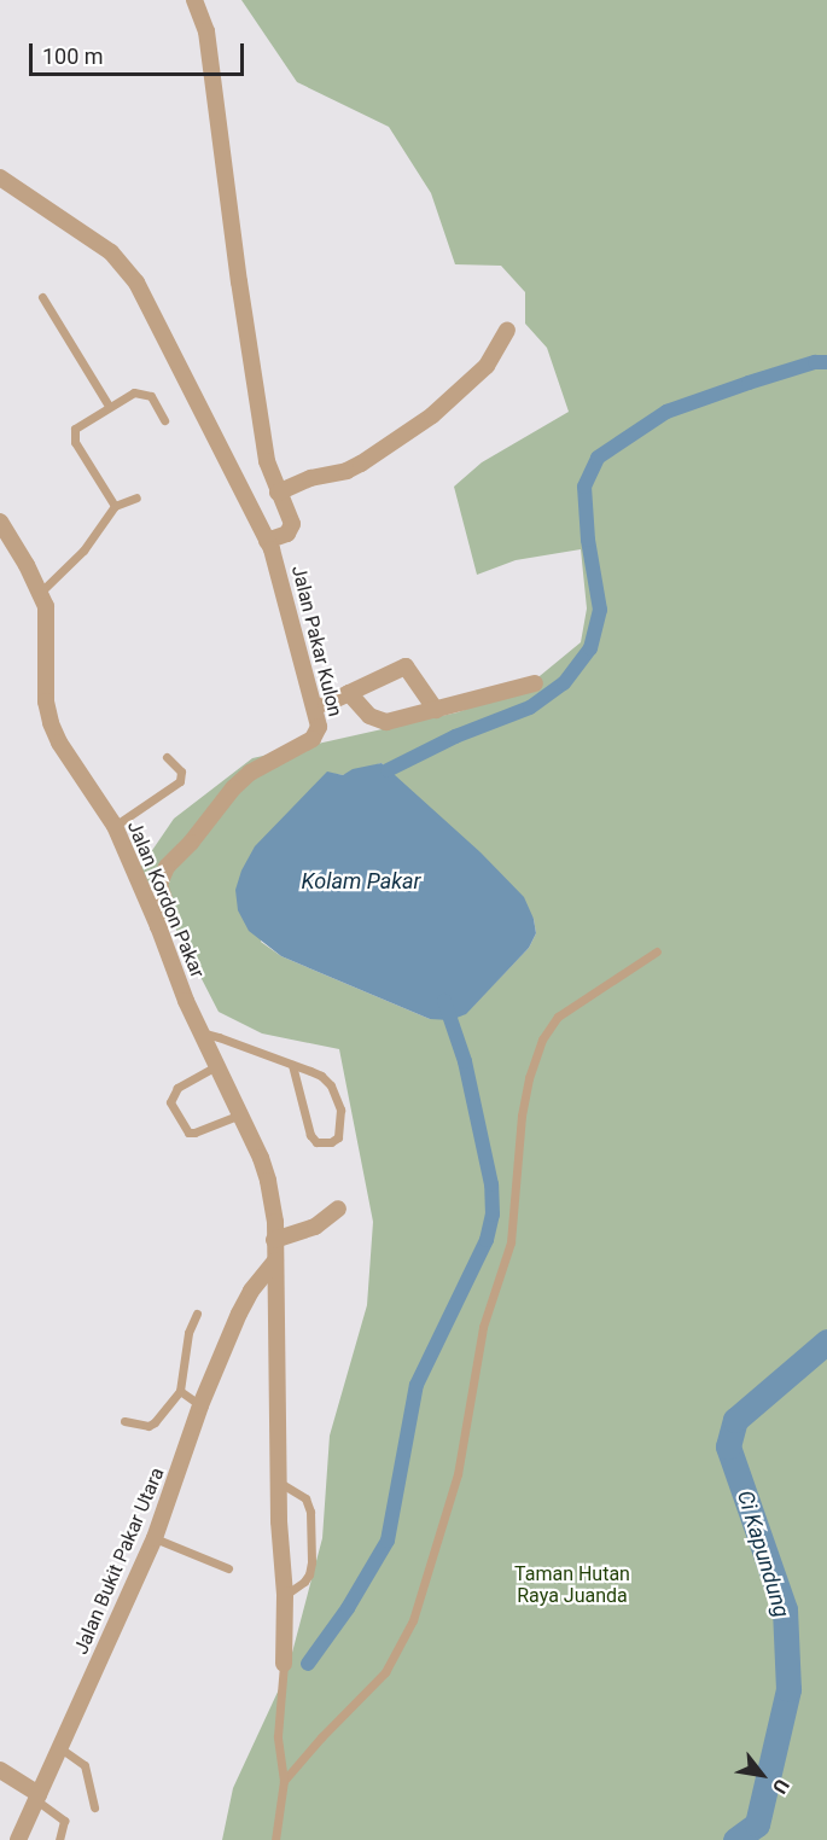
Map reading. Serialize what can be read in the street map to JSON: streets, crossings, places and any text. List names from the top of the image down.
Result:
{
  "streets": {
    "street": ["Jalan Pakar Kulon", "Jalan Kordon Pakar", "Jalan Bukit Pakar Utara"]
  },
  "crossings": [
    ["Jalan Pakar Kulon", "Jalan Kordon Pakar"],
    ["Jalan Kordon Pakar", "Jalan Bukit Pakar Utara"]
  ],
  "water": ["Kolam Pakar", "Ci Kapundung"],
  "parks": ["Taman Hutan Raya Juanda"],
  "scale_bar": "100 m",
  "north": "bottom right"
}
